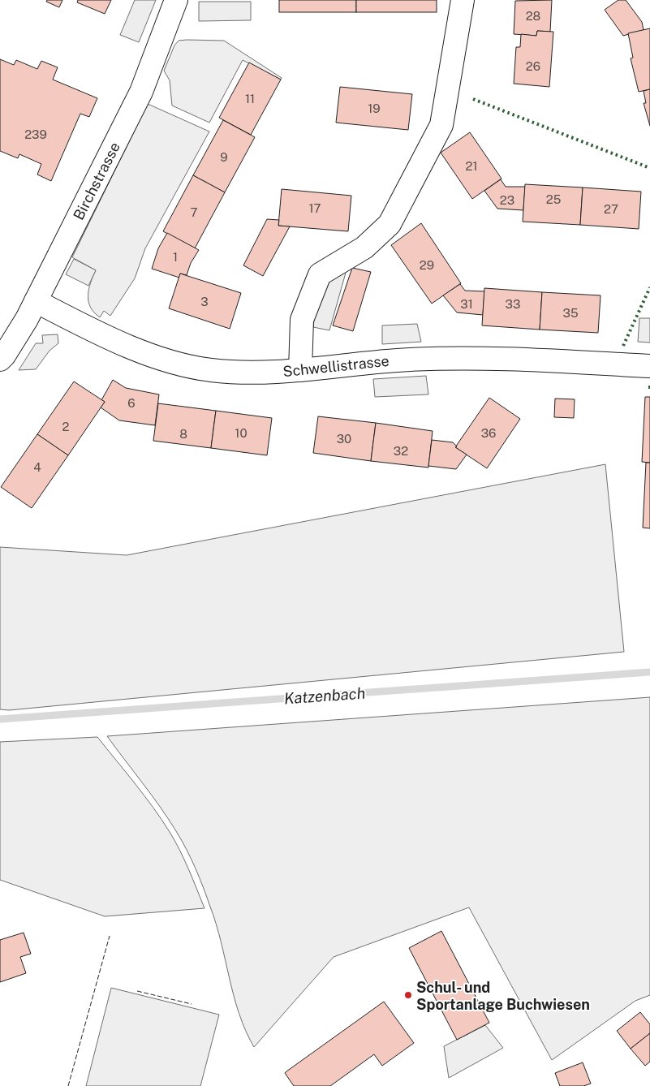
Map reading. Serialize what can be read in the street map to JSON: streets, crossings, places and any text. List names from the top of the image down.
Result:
{
  "streets": {
    "street": ["Birchstrasse", "Schwellistrasse"]
  },
  "crossings": [
    ["Birchstrasse", "Schwellistrasse"]
  ],
  "water": ["Katzenbach"],
  "places": ["Schul- und Sportanlage Buchwiesen"],
  "house_numbers": [
    "28",
    "26",
    "11",
    "19",
    "239",
    "9",
    "21",
    "25",
    "23",
    "17",
    "27",
    "7",
    "1",
    "29",
    "3",
    "31",
    "33",
    "35",
    "6",
    "2",
    "10",
    "36",
    "8",
    "30",
    "32",
    "4"
  ]
}
